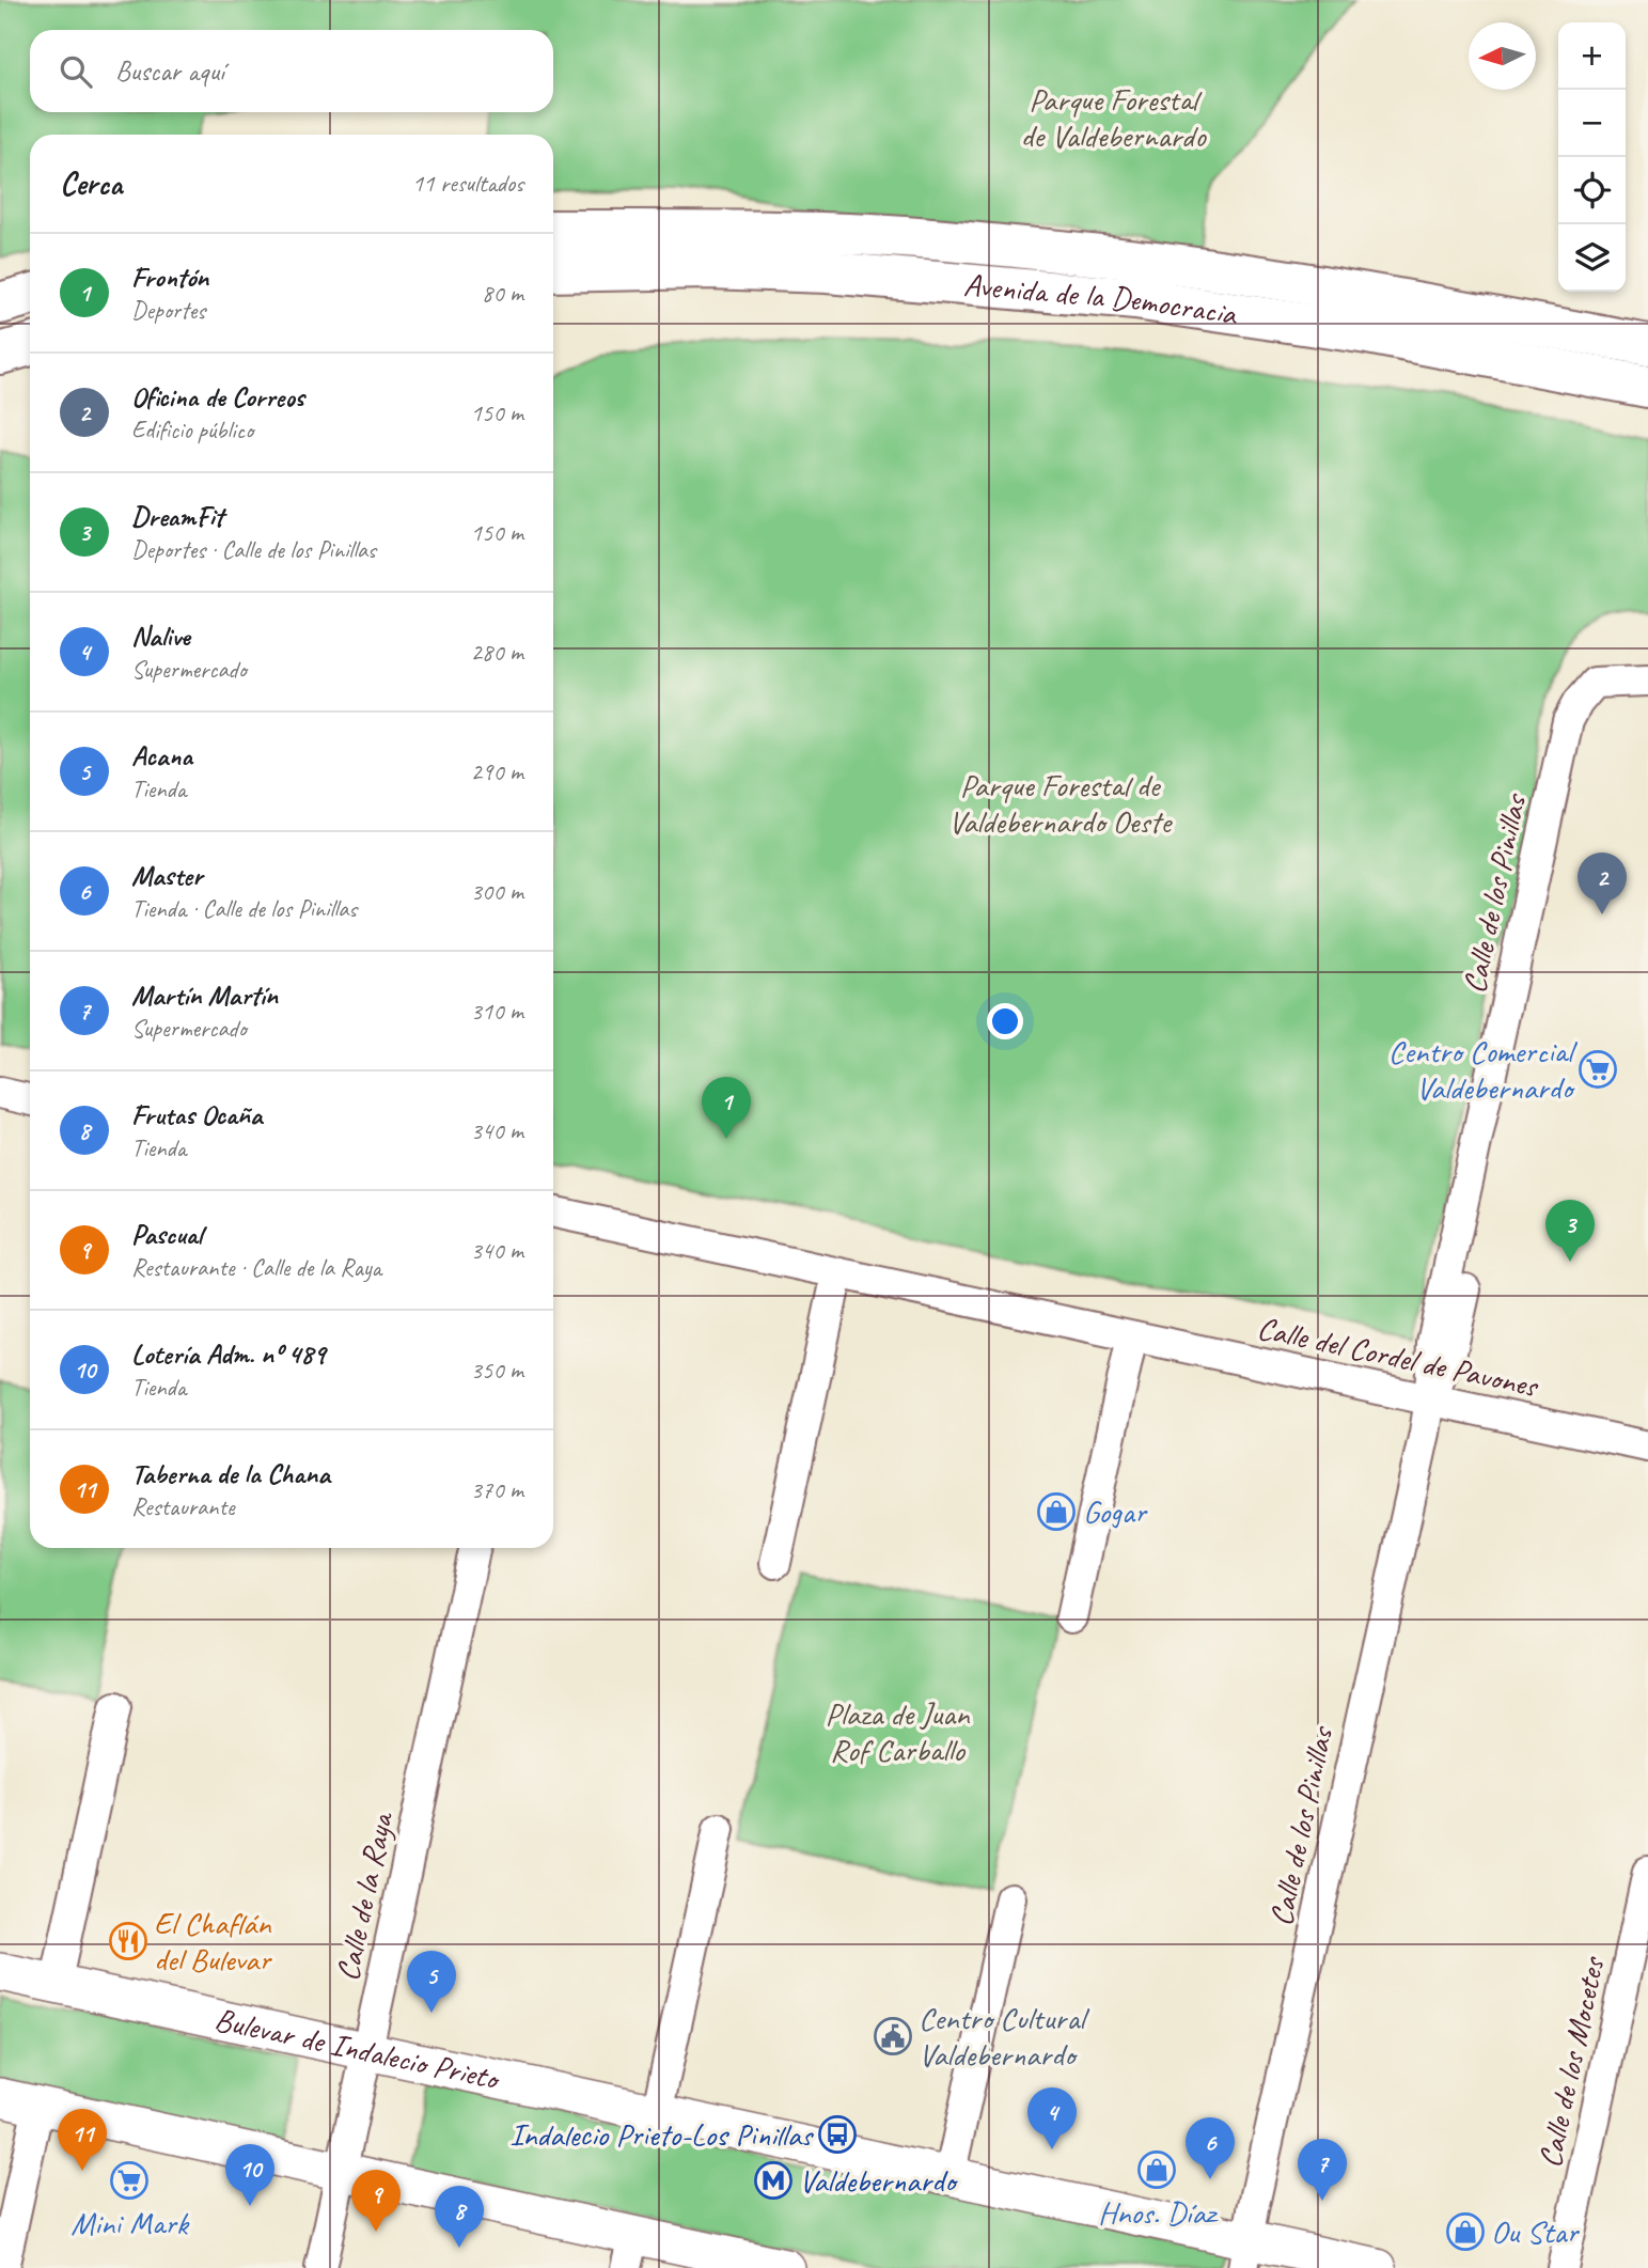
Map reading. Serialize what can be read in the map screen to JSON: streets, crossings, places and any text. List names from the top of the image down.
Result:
{
  "streets": {
    "main road": ["Avenida de la Democracia"],
    "street": [
      "Calle de los Pinillas",
      "Calle del Cordel de Pavones",
      "Calle de la Raya",
      "Bulevar de Indalecio Prieto",
      "Calle de los Mocetes"
    ]
  },
  "crossings": [
    ["Calle de los Pinillas", "Calle del Cordel de Pavones"],
    ["Calle de los Pinillas", "Bulevar de Indalecio Prieto"],
    ["Calle de la Raya", "Bulevar de Indalecio Prieto"]
  ],
  "parks": ["Parque Forestal de Valdebernardo", "Parque Forestal de Valdebernardo Oeste", "Plaza de Juan Rof Carballo"],
  "places": {
    "supermarket": ["Centro Comercial Valdebernardo", "Mini Mark"],
    "shop": ["Gogar", "Hnos. Díaz", "Ou Star"],
    "restaurant": ["El Chaflán del Bulevar"],
    "public building": ["Centro Cultural Valdebernardo"],
    "bus stop": ["Indalecio Prieto-Los Pinillas"],
    "metro station": ["Valdebernardo"]
  },
  "north": "left",
  "page": {
    "map_buttons": ["+", "−"],
    "search": "Buscar aquí",
    "heading": ["Cerca", "11 resultados"],
    "list": [
      {
        "mark": "1",
        "name": "Frontón",
        "note": "Deportes",
        "value": "80 m"
      },
      {
        "mark": "2",
        "name": "Oficina de Correos",
        "note": "Edificio público",
        "value": "150 m"
      },
      {
        "mark": "3",
        "name": "DreamFit",
        "note": "Deportes · Calle de los Pinillas",
        "value": "150 m"
      },
      {
        "mark": "4",
        "name": "Nalive",
        "note": "Supermercado",
        "value": "280 m"
      },
      {
        "mark": "5",
        "name": "Acana",
        "note": "Tienda",
        "value": "290 m"
      },
      {
        "mark": "6",
        "name": "Master",
        "note": "Tienda · Calle de los Pinillas",
        "value": "300 m"
      },
      {
        "mark": "7",
        "name": "Martín Martín",
        "note": "Supermercado",
        "value": "310 m"
      },
      {
        "mark": "8",
        "name": "Frutas Ocaña",
        "note": "Tienda",
        "value": "340 m"
      },
      {
        "mark": "9",
        "name": "Pascual",
        "note": "Restaurante · Calle de la Raya",
        "value": "340 m"
      },
      {
        "mark": "10",
        "name": "Lotería Adm. nº 489",
        "note": "Tienda",
        "value": "350 m"
      },
      {
        "mark": "11",
        "name": "Taberna de la Chana",
        "note": "Restaurante",
        "value": "370 m"
      }
    ],
    "pins": [
      "2",
      "1",
      "3",
      "5",
      "4",
      "11",
      "6",
      "7",
      "10",
      "9",
      "8"
    ]
  }
}
